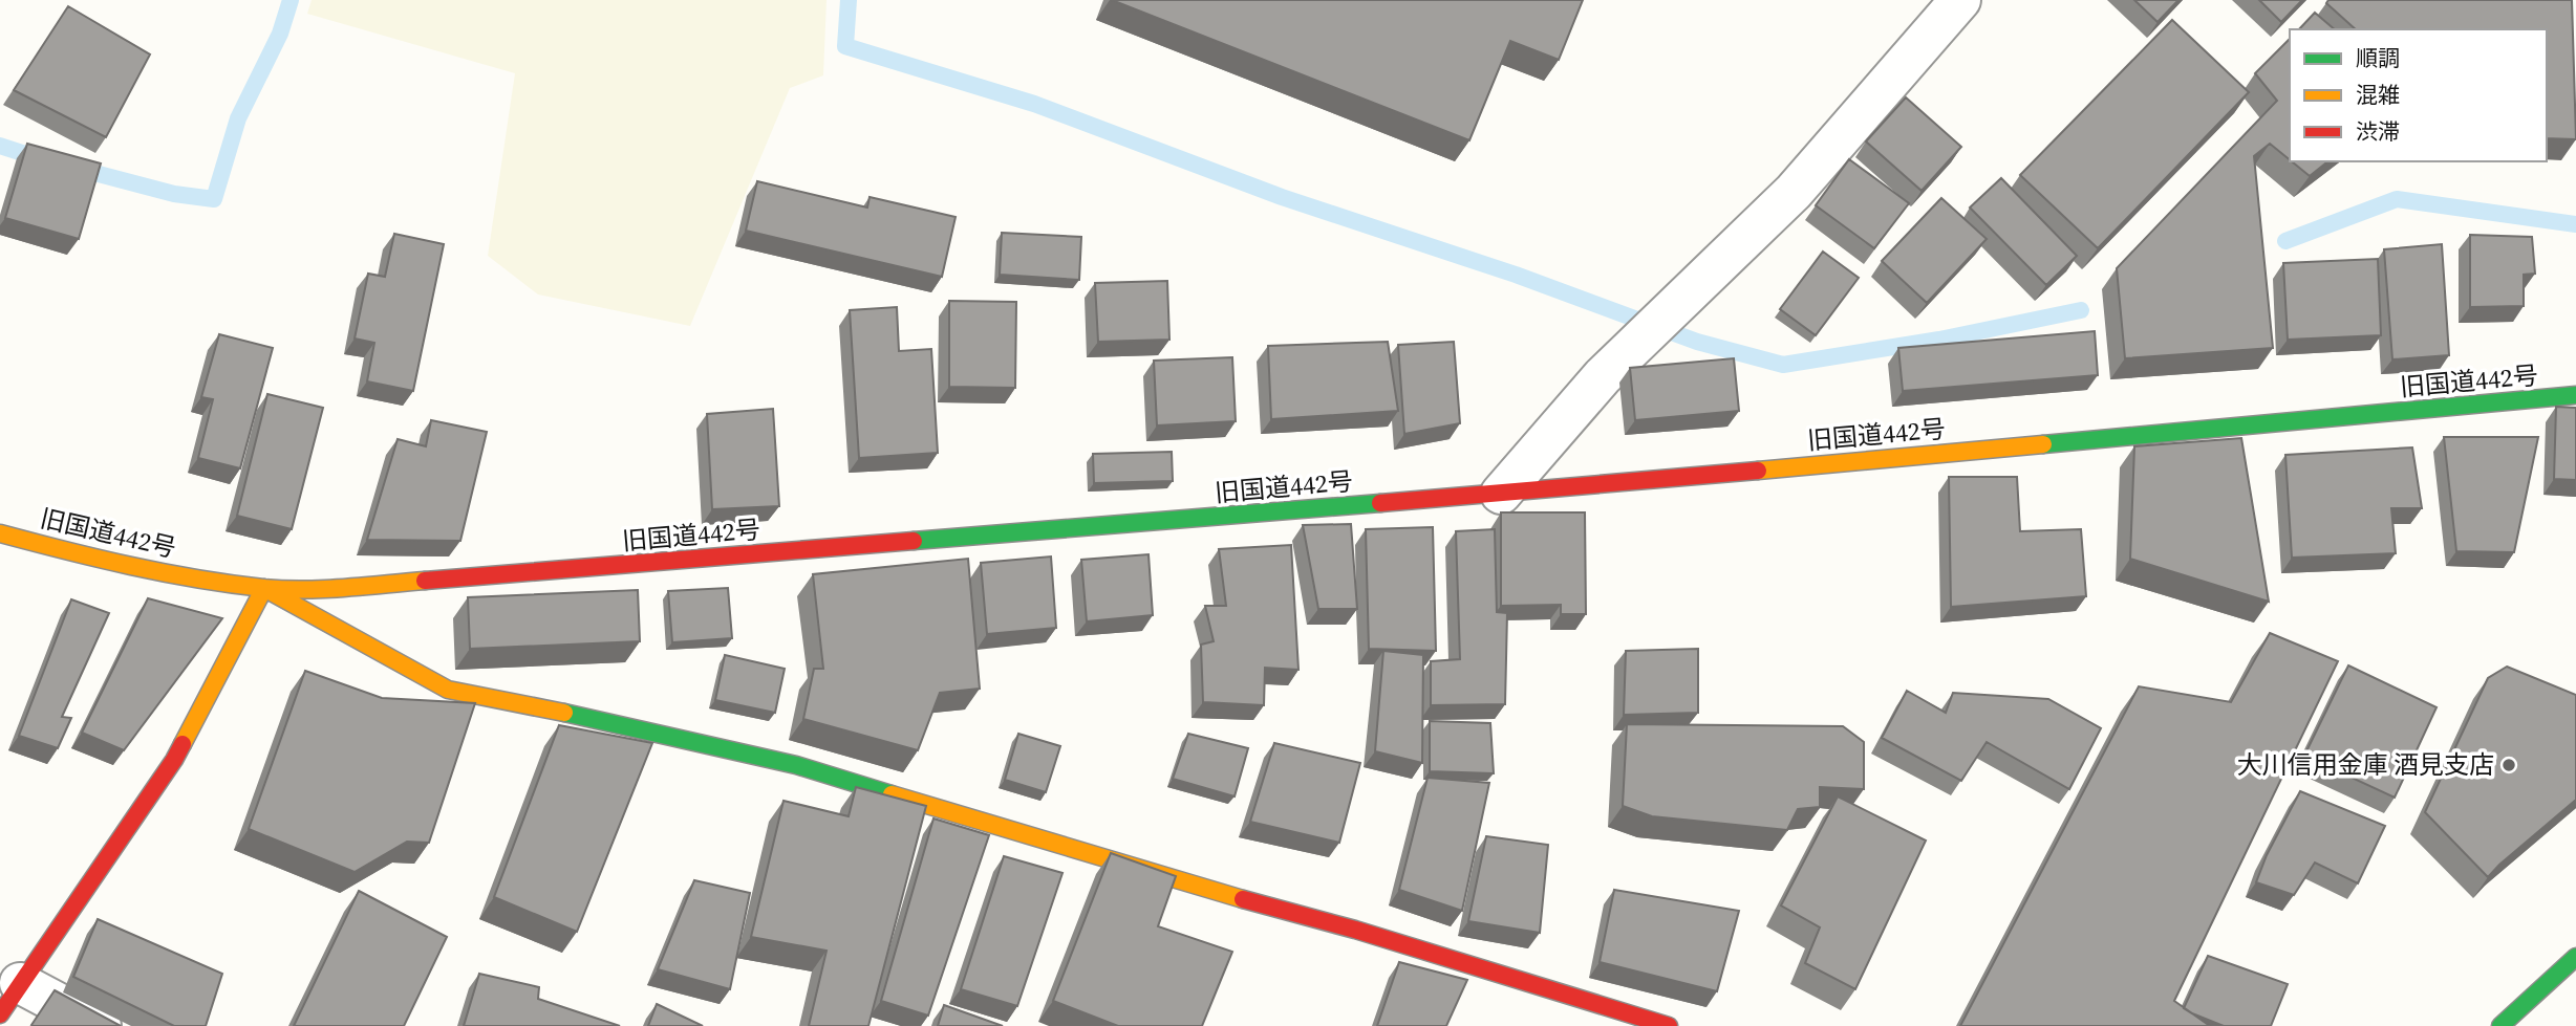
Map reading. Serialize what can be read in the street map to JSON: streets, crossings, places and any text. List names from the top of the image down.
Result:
{
  "streets": {
    "main road": ["旧国道442号"]
  },
  "places": ["大川信用金庫 酒見支店"],
  "legend": ["順調", "混雑", "渋滞"]
}
